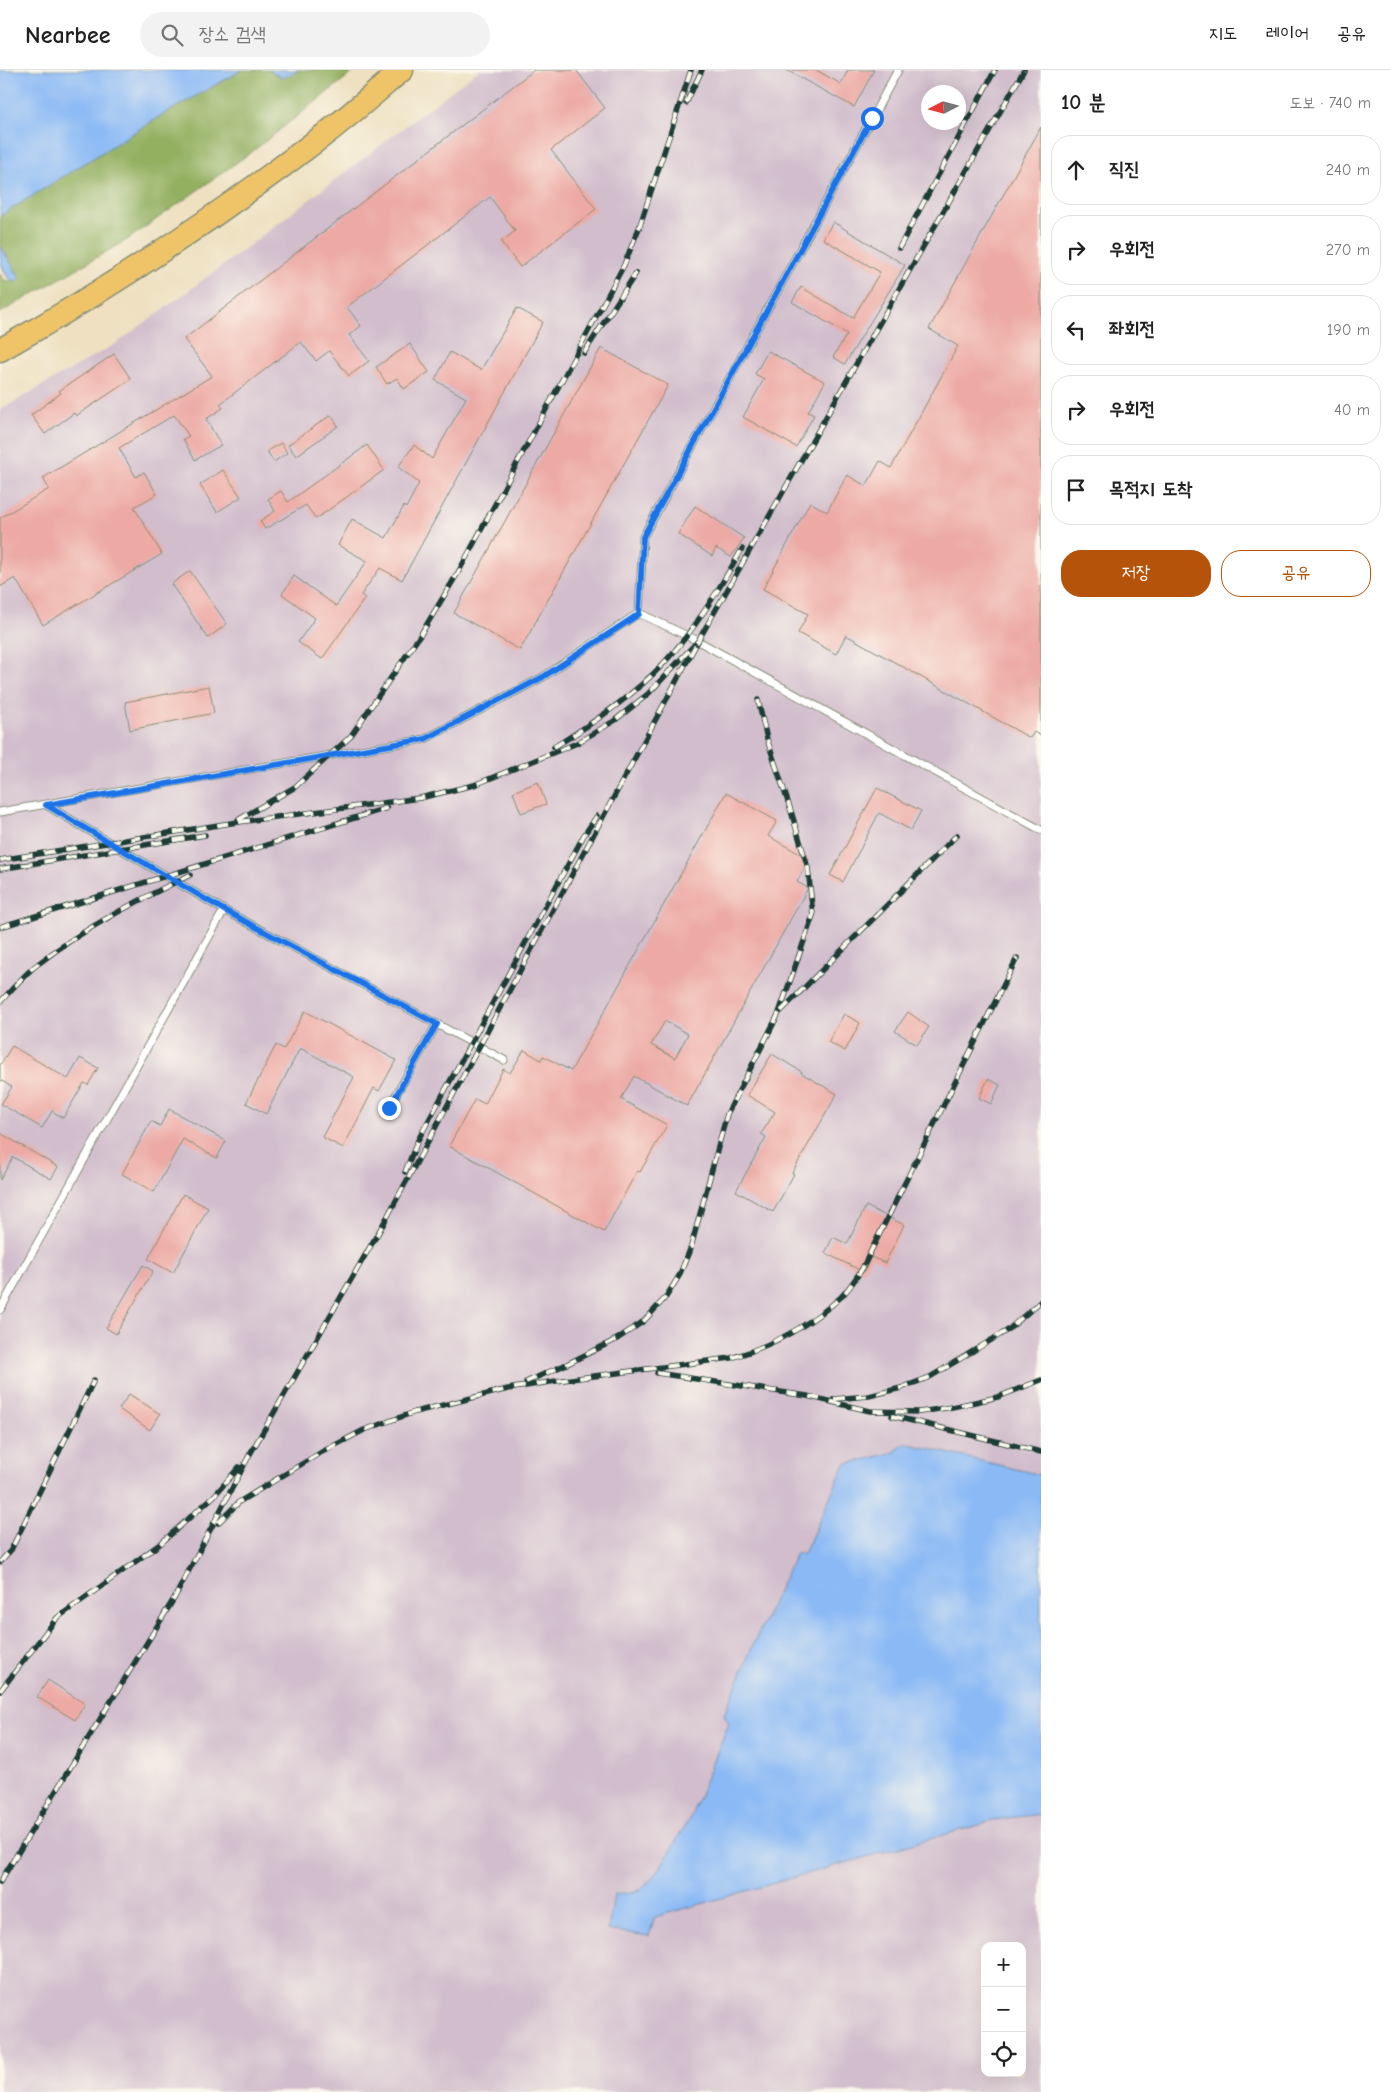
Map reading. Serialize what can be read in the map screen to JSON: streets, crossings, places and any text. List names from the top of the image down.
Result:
{
  "north": "left",
  "page": {
    "header": "Nearbee",
    "search": "장소 검색",
    "nav": ["지도", "레이어", "공유"],
    "heading": ["10 분", "도보 · 740 m"],
    "list": [
      ["직진", "240 m"],
      ["우회전", "270 m"],
      ["좌회전", "190 m"],
      ["우회전", "40 m"],
      "목적지 도착"
    ],
    "buttons": ["저장", "공유"],
    "map_buttons": ["+", "−"]
  }
}
